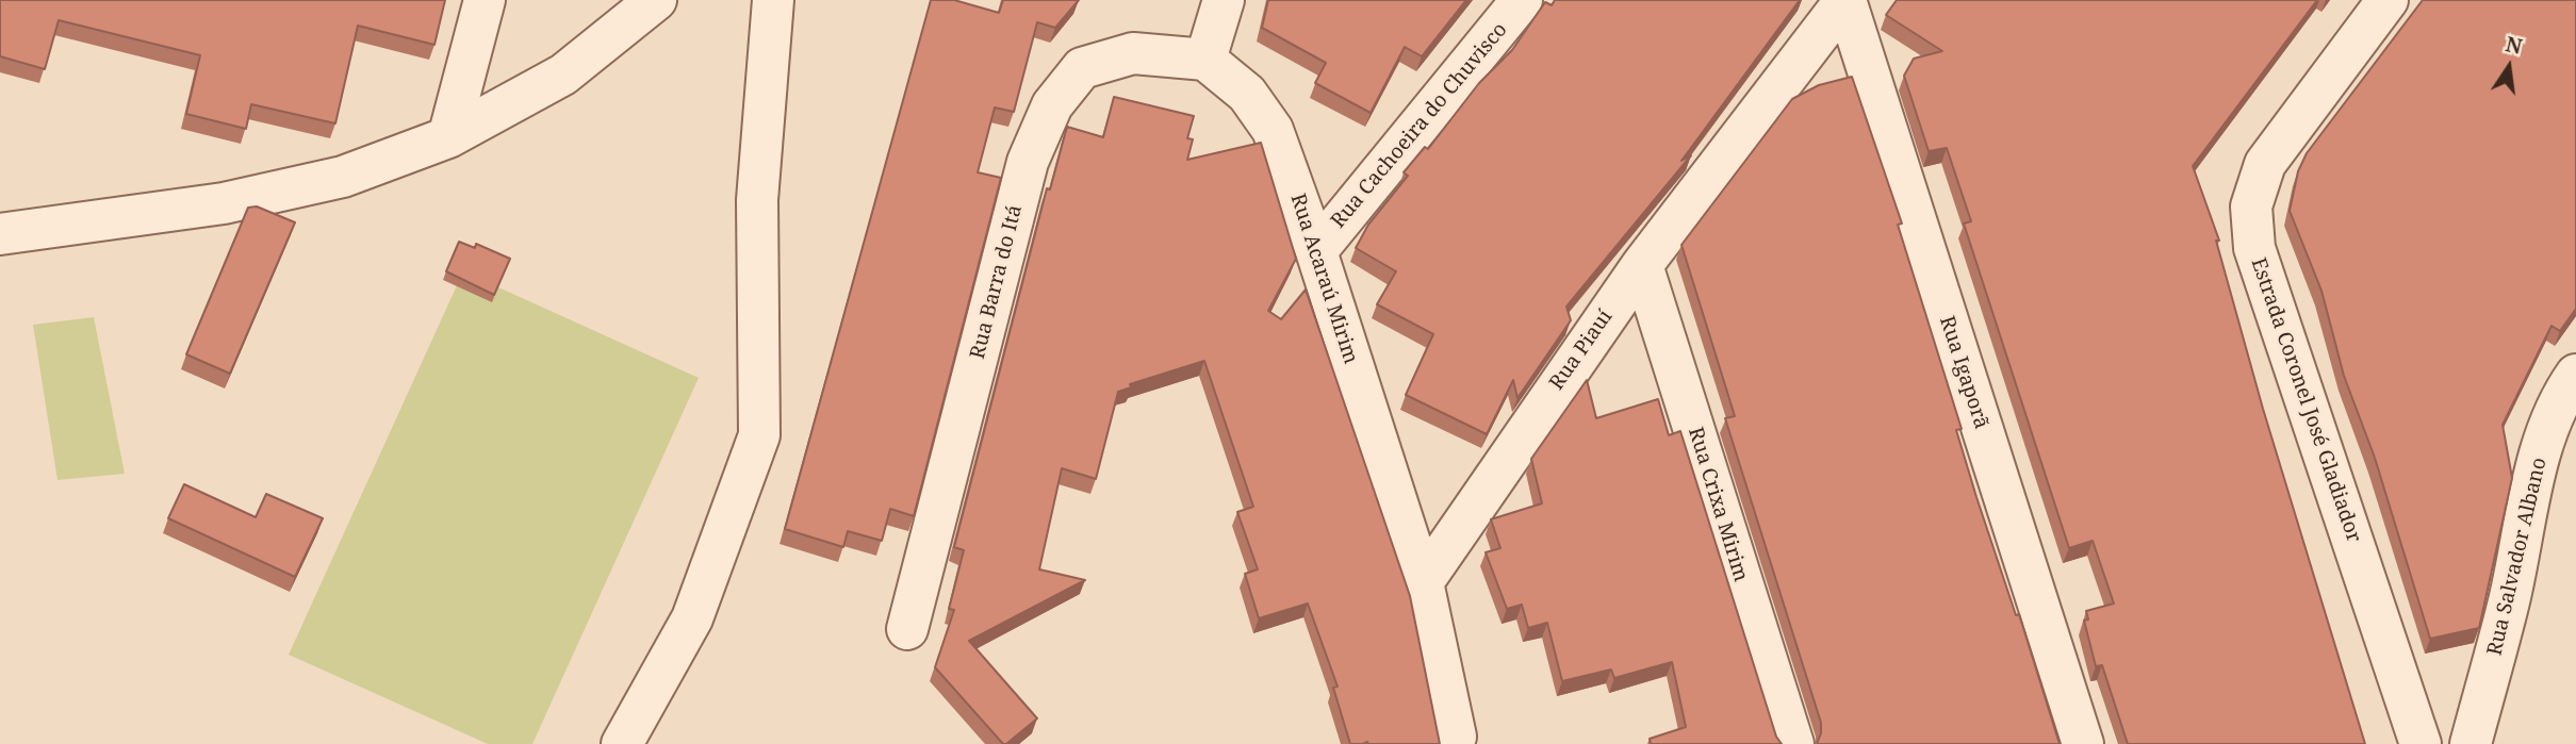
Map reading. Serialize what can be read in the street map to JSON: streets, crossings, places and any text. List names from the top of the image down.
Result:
{
  "streets": {
    "street": [
      "Rua Cachoeira do Chuvisco",
      "Rua Acaraú Mirim",
      "Rua Barra do Itá",
      "Rua Piauí",
      "Rua Igaporã",
      "Estrada Coronel José Gladiador",
      "Rua Crixa Mirim",
      "Rua Salvador Albano"
    ]
  },
  "crossings": [
    ["Rua Cachoeira do Chuvisco", "Rua Acaraú Mirim"],
    ["Rua Acaraú Mirim", "Rua Barra do Itá"],
    ["Rua Acaraú Mirim", "Rua Piauí"],
    ["Rua Piauí", "Rua Igaporã"],
    ["Rua Piauí", "Rua Crixa Mirim"]
  ],
  "north": "top"
}
